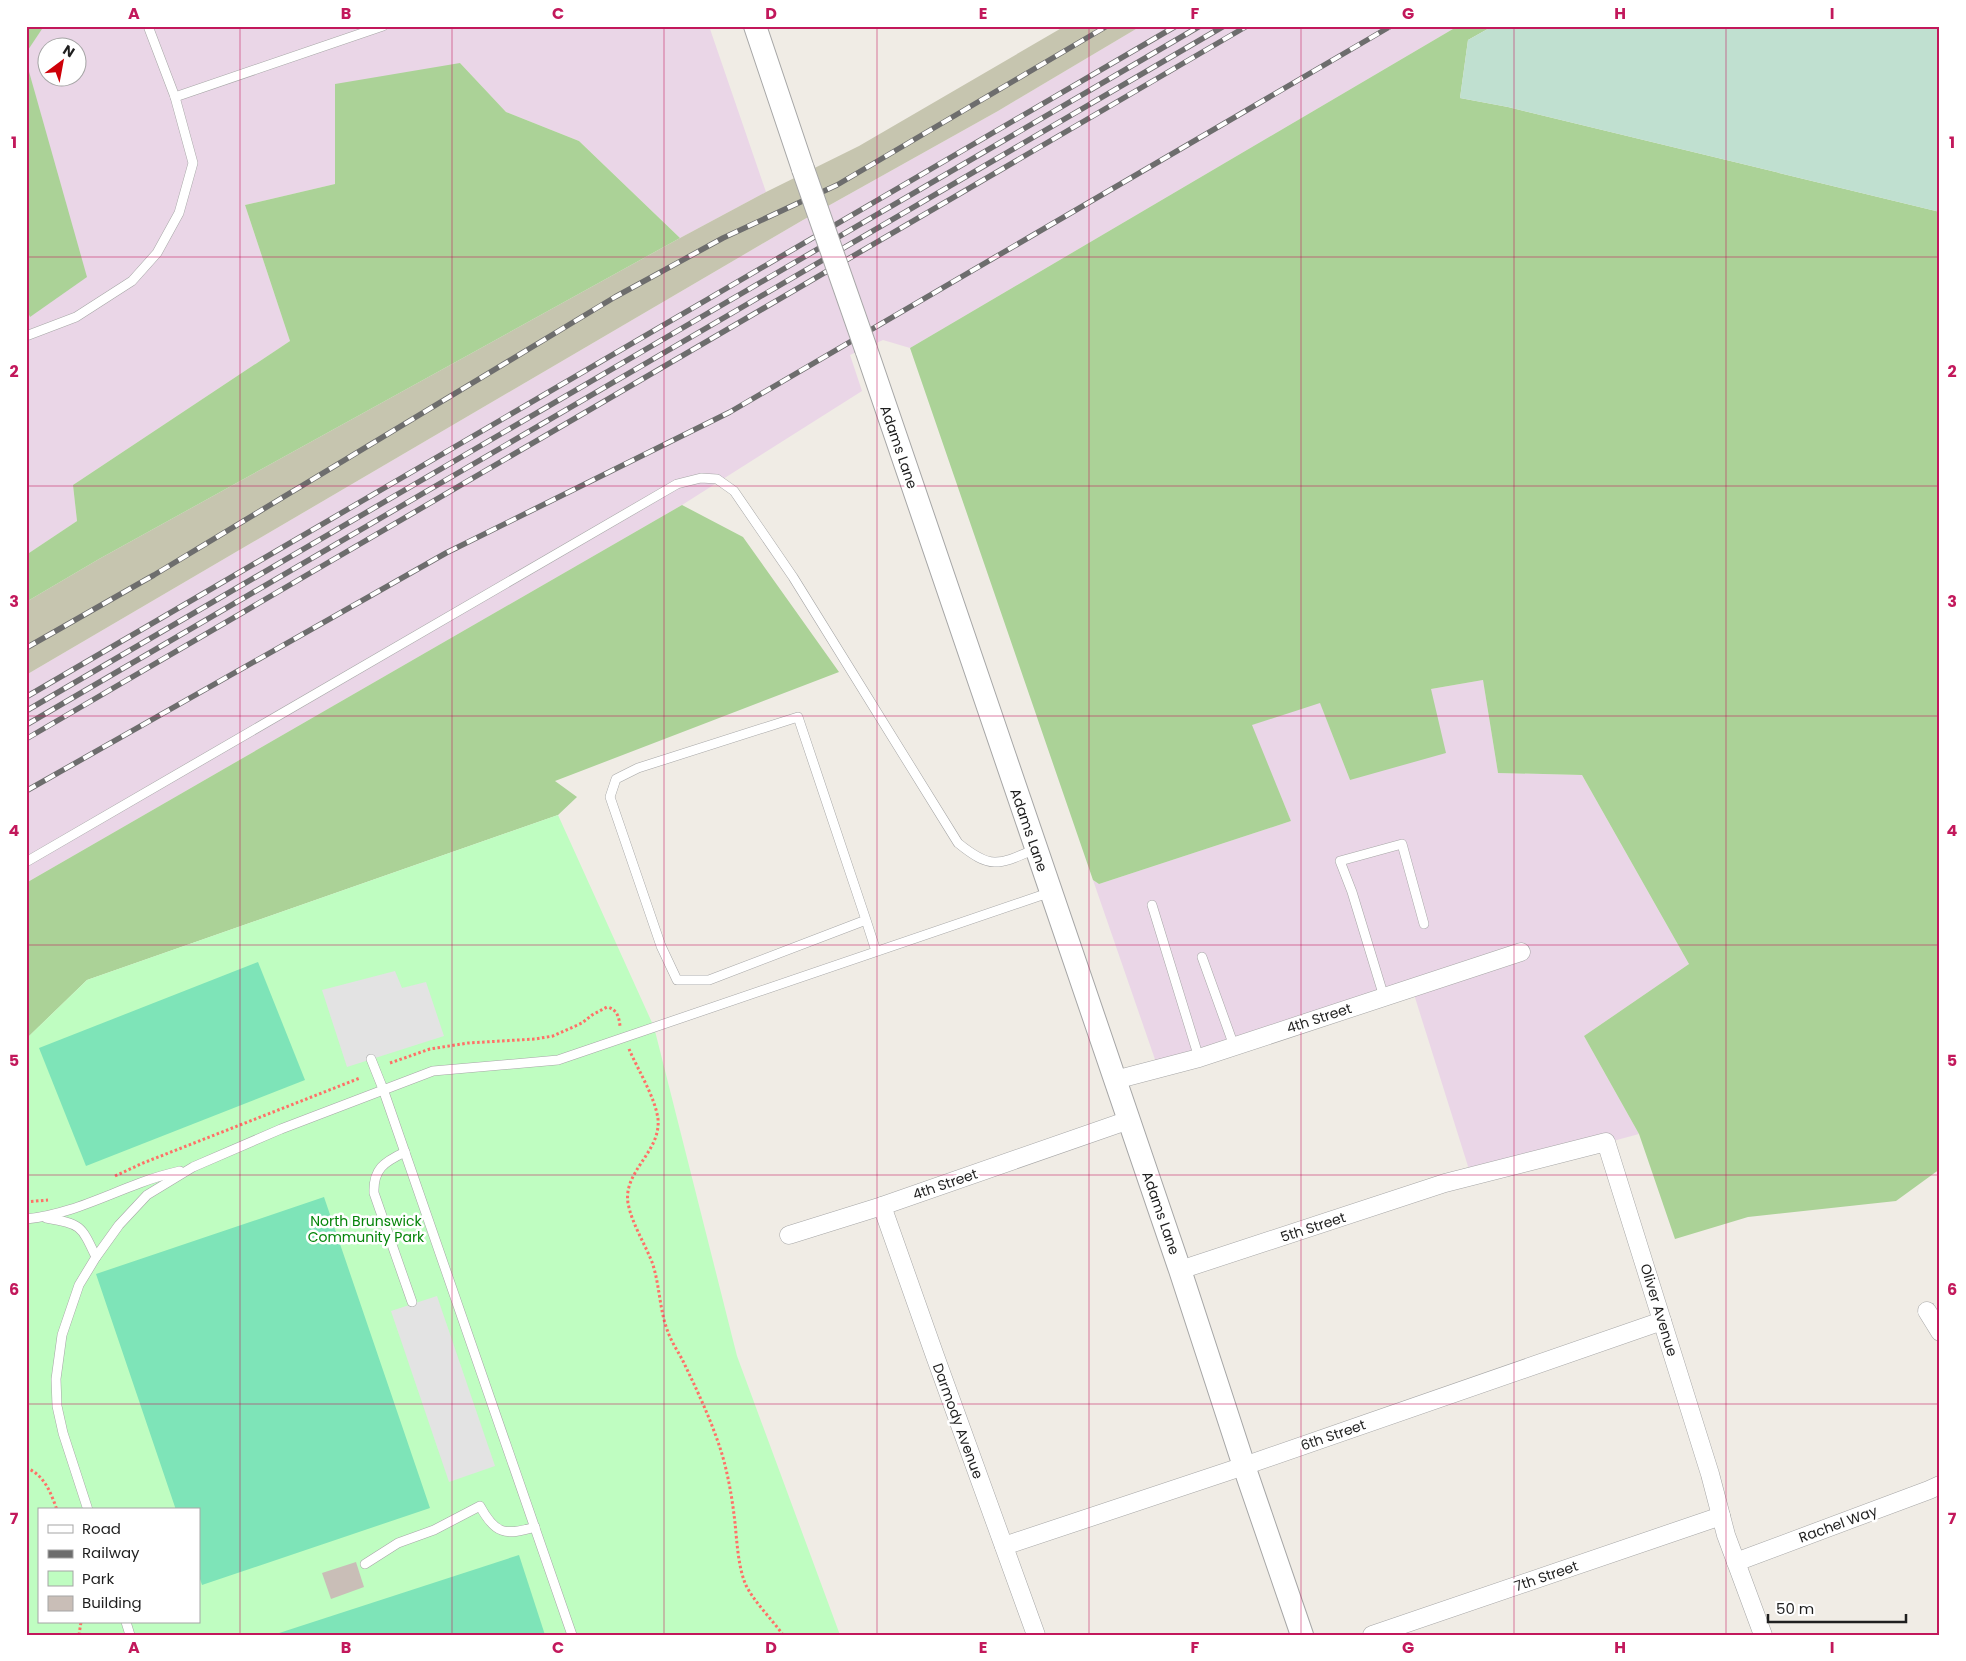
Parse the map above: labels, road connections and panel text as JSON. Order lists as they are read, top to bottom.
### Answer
{
  "streets": {
    "street": [
      "Adams Lane",
      "4th Street",
      "5th Street",
      "Oliver Avenue",
      "Darmody Avenue",
      "6th Street",
      "Rachel Way",
      "7th Street"
    ]
  },
  "crossings": [
    ["Adams Lane", "4th Street"],
    ["Adams Lane", "5th Street"],
    ["Adams Lane", "6th Street"],
    ["4th Street", "Darmody Avenue"],
    ["5th Street", "Oliver Avenue"],
    ["Oliver Avenue", "6th Street"],
    ["Oliver Avenue", "Rachel Way"],
    ["Oliver Avenue", "7th Street"],
    ["Darmody Avenue", "6th Street"]
  ],
  "parks": ["North Brunswick Community Park"],
  "legend": [
    "Road",
    "Railway",
    "Park",
    "Building"
  ],
  "scale_bar": "50 m",
  "north": "top right",
  "grid": {
    "columns": [
      "A",
      "B",
      "C",
      "D",
      "E",
      "F",
      "G",
      "H",
      "I"
    ],
    "rows": [
      "1",
      "2",
      "3",
      "4",
      "5",
      "6",
      "7"
    ]
  }
}
